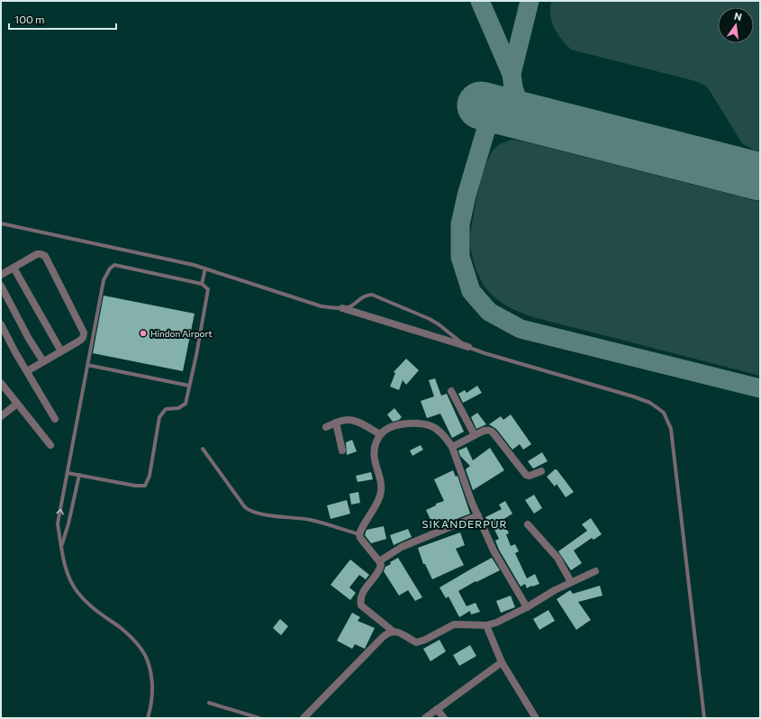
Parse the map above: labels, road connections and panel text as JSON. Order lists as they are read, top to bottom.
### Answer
{
  "districts": ["SIKANDERPUR"],
  "places": ["Hindon Airport"],
  "scale_bar": "100 m",
  "north": "top"
}
